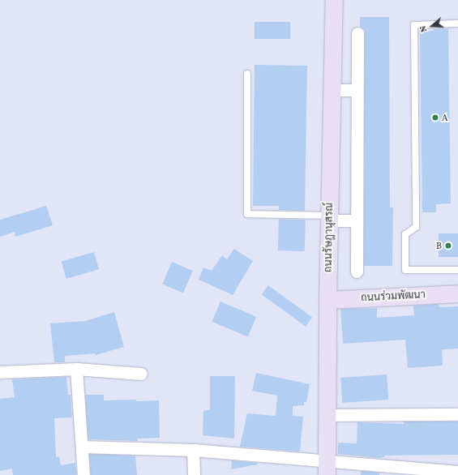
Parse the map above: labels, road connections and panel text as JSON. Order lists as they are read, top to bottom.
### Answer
{
  "streets": {
    "street": ["ถนนรัษฎานุสรณ์", "ถนนร่วมพัฒนา"]
  },
  "crossings": [
    ["ถนนรัษฎานุสรณ์", "ถนนร่วมพัฒนา"]
  ],
  "places": ["A", "B"],
  "north": "left"
}
